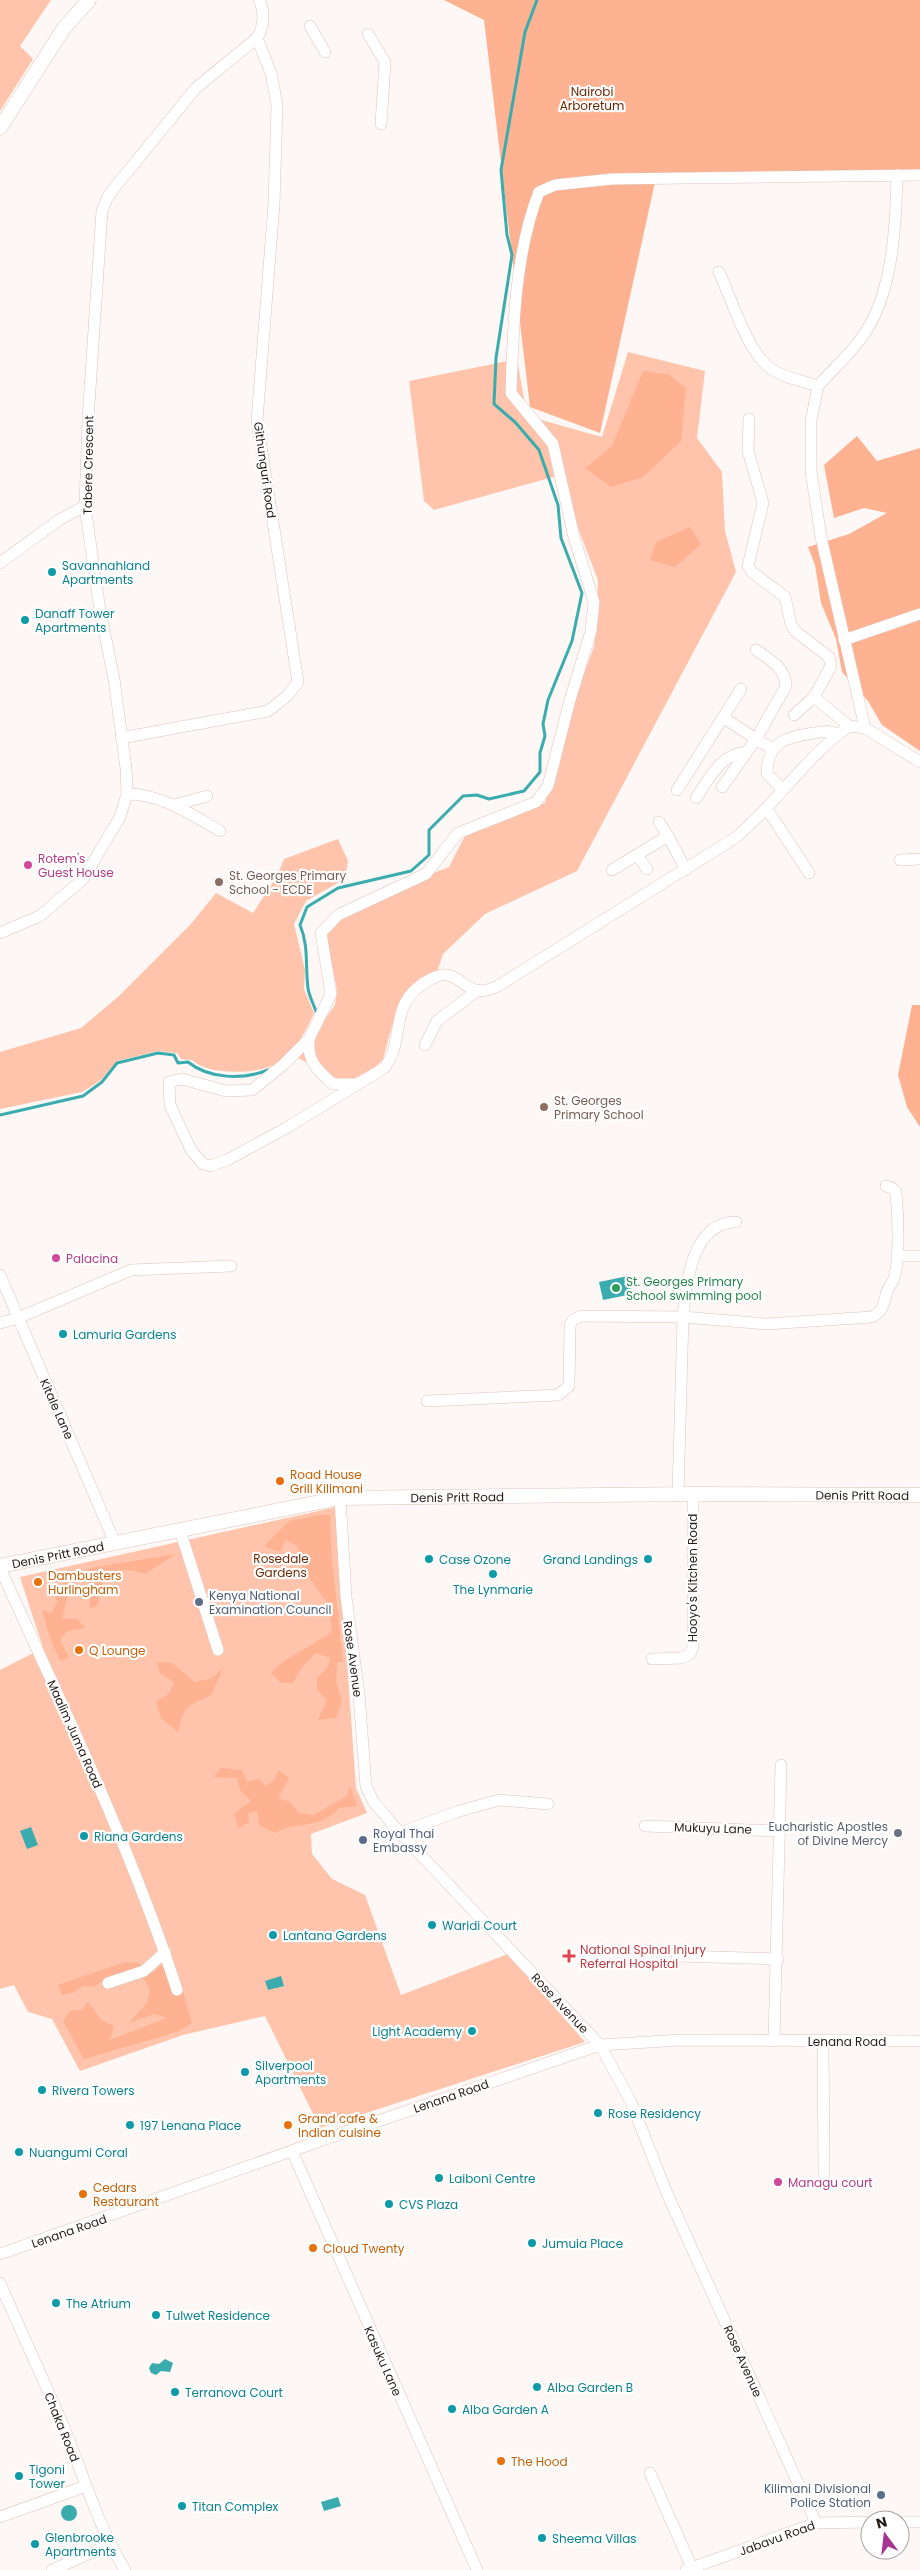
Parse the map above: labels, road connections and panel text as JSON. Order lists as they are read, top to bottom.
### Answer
{
  "streets": {
    "main road": ["Denis Pritt Road"],
    "street": [
      "Tabere Crescent",
      "Githunguri Road",
      "Kitale Lane",
      "Hooyo's Kitchen Road",
      "Rose Avenue",
      "Maalim Juma Road",
      "Mukuyu Lane",
      "Lenana Road",
      "Kasuku Lane",
      "Chaka Road",
      "Jabavu Road"
    ]
  },
  "crossings": [
    ["Tabere Crescent", "Githunguri Road"],
    ["Kitale Lane", "Denis Pritt Road"],
    ["Denis Pritt Road", "Hooyo's Kitchen Road"],
    ["Denis Pritt Road", "Rose Avenue"],
    ["Denis Pritt Road", "Maalim Juma Road"],
    ["Rose Avenue", "Lenana Road"],
    ["Rose Avenue", "Jabavu Road"],
    ["Lenana Road", "Kasuku Lane"]
  ],
  "parks": ["Nairobi Arboretum", "Rosedale Gardens"],
  "places": {
    "other": [
      "Savannahland Apartments",
      "Danaff Tower Apartments",
      "Rotem's Guest House",
      "St. Georges Primary School - ECDE",
      "St. Georges Primary School",
      "Palacina",
      "St. Georges Primary School swimming pool",
      "Lamuria Gardens",
      "Road House Grill Kilimani",
      "Case Ozone",
      "Grand Landings",
      "The Lynmarie",
      "Dambusters Hurlingham",
      "Kenya National Examination Council",
      "Q Lounge",
      "Eucharistic Apostles of Divine Mercy",
      "Riana Gardens",
      "Royal Thai Embassy",
      "Waridi Court",
      "Lantana Gardens",
      "Light Academy",
      "Silverpool Apartments",
      "Rivera Towers",
      "Rose Residency",
      "197 Lenana Place",
      "Grand cafe & Indian cuisine",
      "Nuangumi Coral",
      "Laiboni Centre",
      "Managu court",
      "Cedars Restaurant",
      "CVS Plaza",
      "Jumuia Place",
      "Cloud Twenty",
      "The Atrium",
      "Tulwet Residence",
      "Alba Garden B",
      "Terranova Court",
      "Alba Garden A",
      "The Hood",
      "Tigoni Tower",
      "Kilimani Divisional Police Station",
      "Titan Complex",
      "Sheema Villas",
      "Glenbrooke Apartments"
    ],
    "health": ["National Spinal Injury Referral Hospital"]
  },
  "north": "top"
}
